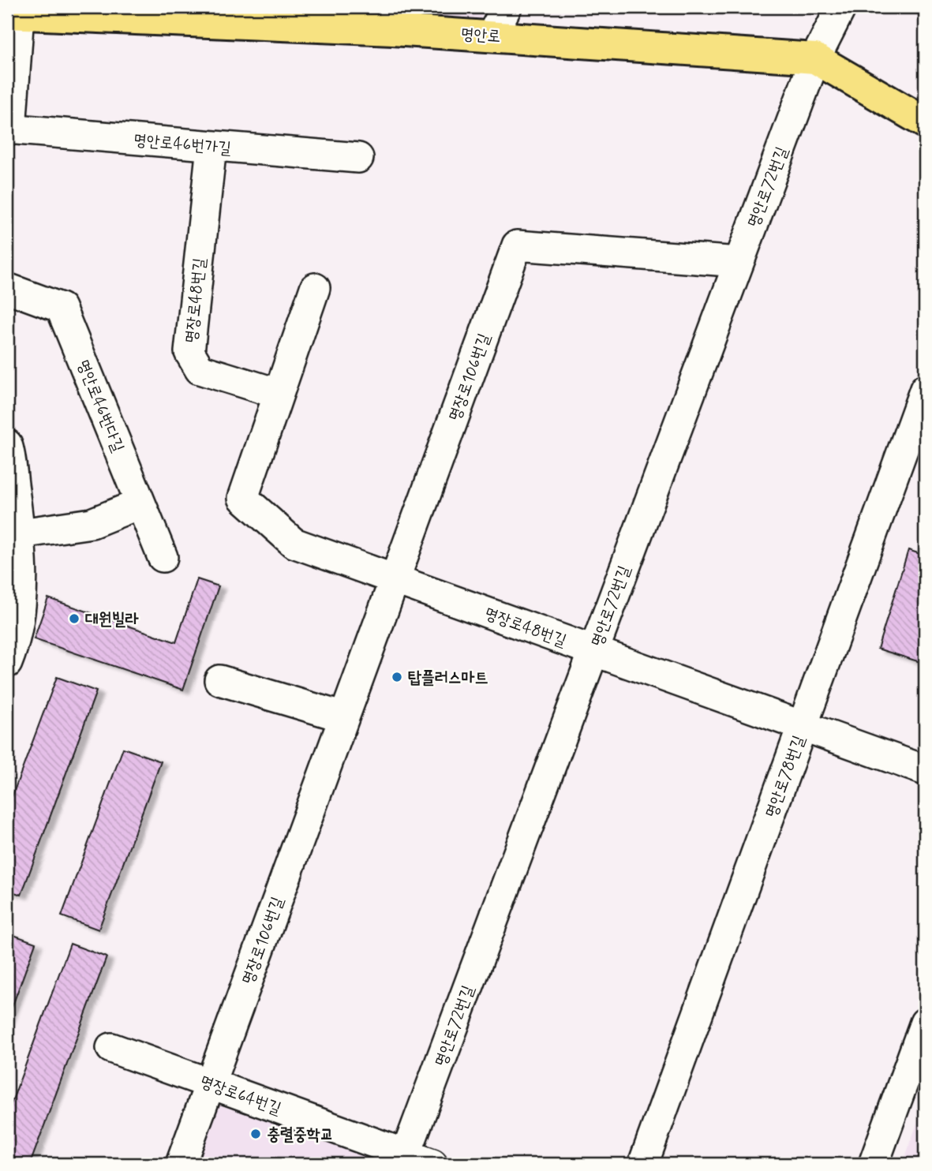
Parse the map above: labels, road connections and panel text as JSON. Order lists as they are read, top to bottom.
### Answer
{
  "streets": {
    "main road": ["명안로"],
    "street": [
      "명안로46번가길",
      "명안로72번길",
      "명장로48번길",
      "명장로106번길",
      "명안로46번다길",
      "명안로78번길",
      "명장로64번길"
    ]
  },
  "crossings": [
    ["명안로", "명안로46번가길"],
    ["명안로", "명안로72번길"],
    ["명안로46번가길", "명장로48번길"],
    ["명안로72번길", "명장로48번길"],
    ["명안로72번길", "명장로106번길"],
    ["명안로72번길", "명장로64번길"],
    ["명장로48번길", "명장로106번길"],
    ["명장로48번길", "명안로78번길"],
    ["명장로106번길", "명장로64번길"]
  ],
  "places": ["대원빌라", "탑플러스마트", "충렬중학교"]
}
